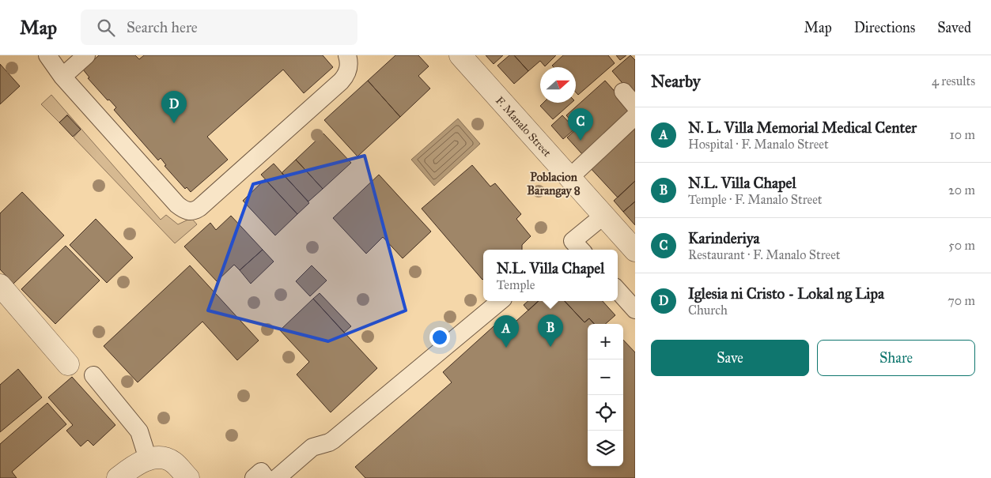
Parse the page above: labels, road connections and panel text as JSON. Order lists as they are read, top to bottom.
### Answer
{
  "streets": {
    "street": ["F. Manalo Street"]
  },
  "districts": ["Poblacion Barangay 8"],
  "north": "right",
  "page": {
    "header": "Map",
    "search": "Search here",
    "nav": ["Map", "Directions", "Saved"],
    "heading": ["Nearby", "4 results"],
    "pins": [
      "D",
      "C",
      "B",
      "A"
    ],
    "list": [
      {
        "mark": "A",
        "name": "N. L. Villa Memorial Medical Center",
        "note": "Hospital · F. Manalo Street",
        "value": "10 m"
      },
      {
        "mark": "B",
        "name": "N.L. Villa Chapel",
        "note": "Temple · F. Manalo Street",
        "value": "20 m"
      },
      {
        "mark": "C",
        "name": "Karinderiya",
        "note": "Restaurant · F. Manalo Street",
        "value": "50 m"
      },
      {
        "mark": "D",
        "name": "Iglesia ni Cristo - Lokal ng Lipa",
        "note": "Church",
        "value": "70 m"
      }
    ],
    "popup": ["N.L. Villa Chapel", "Temple"],
    "map_buttons": ["+", "−"],
    "buttons": ["Save", "Share"]
  }
}
